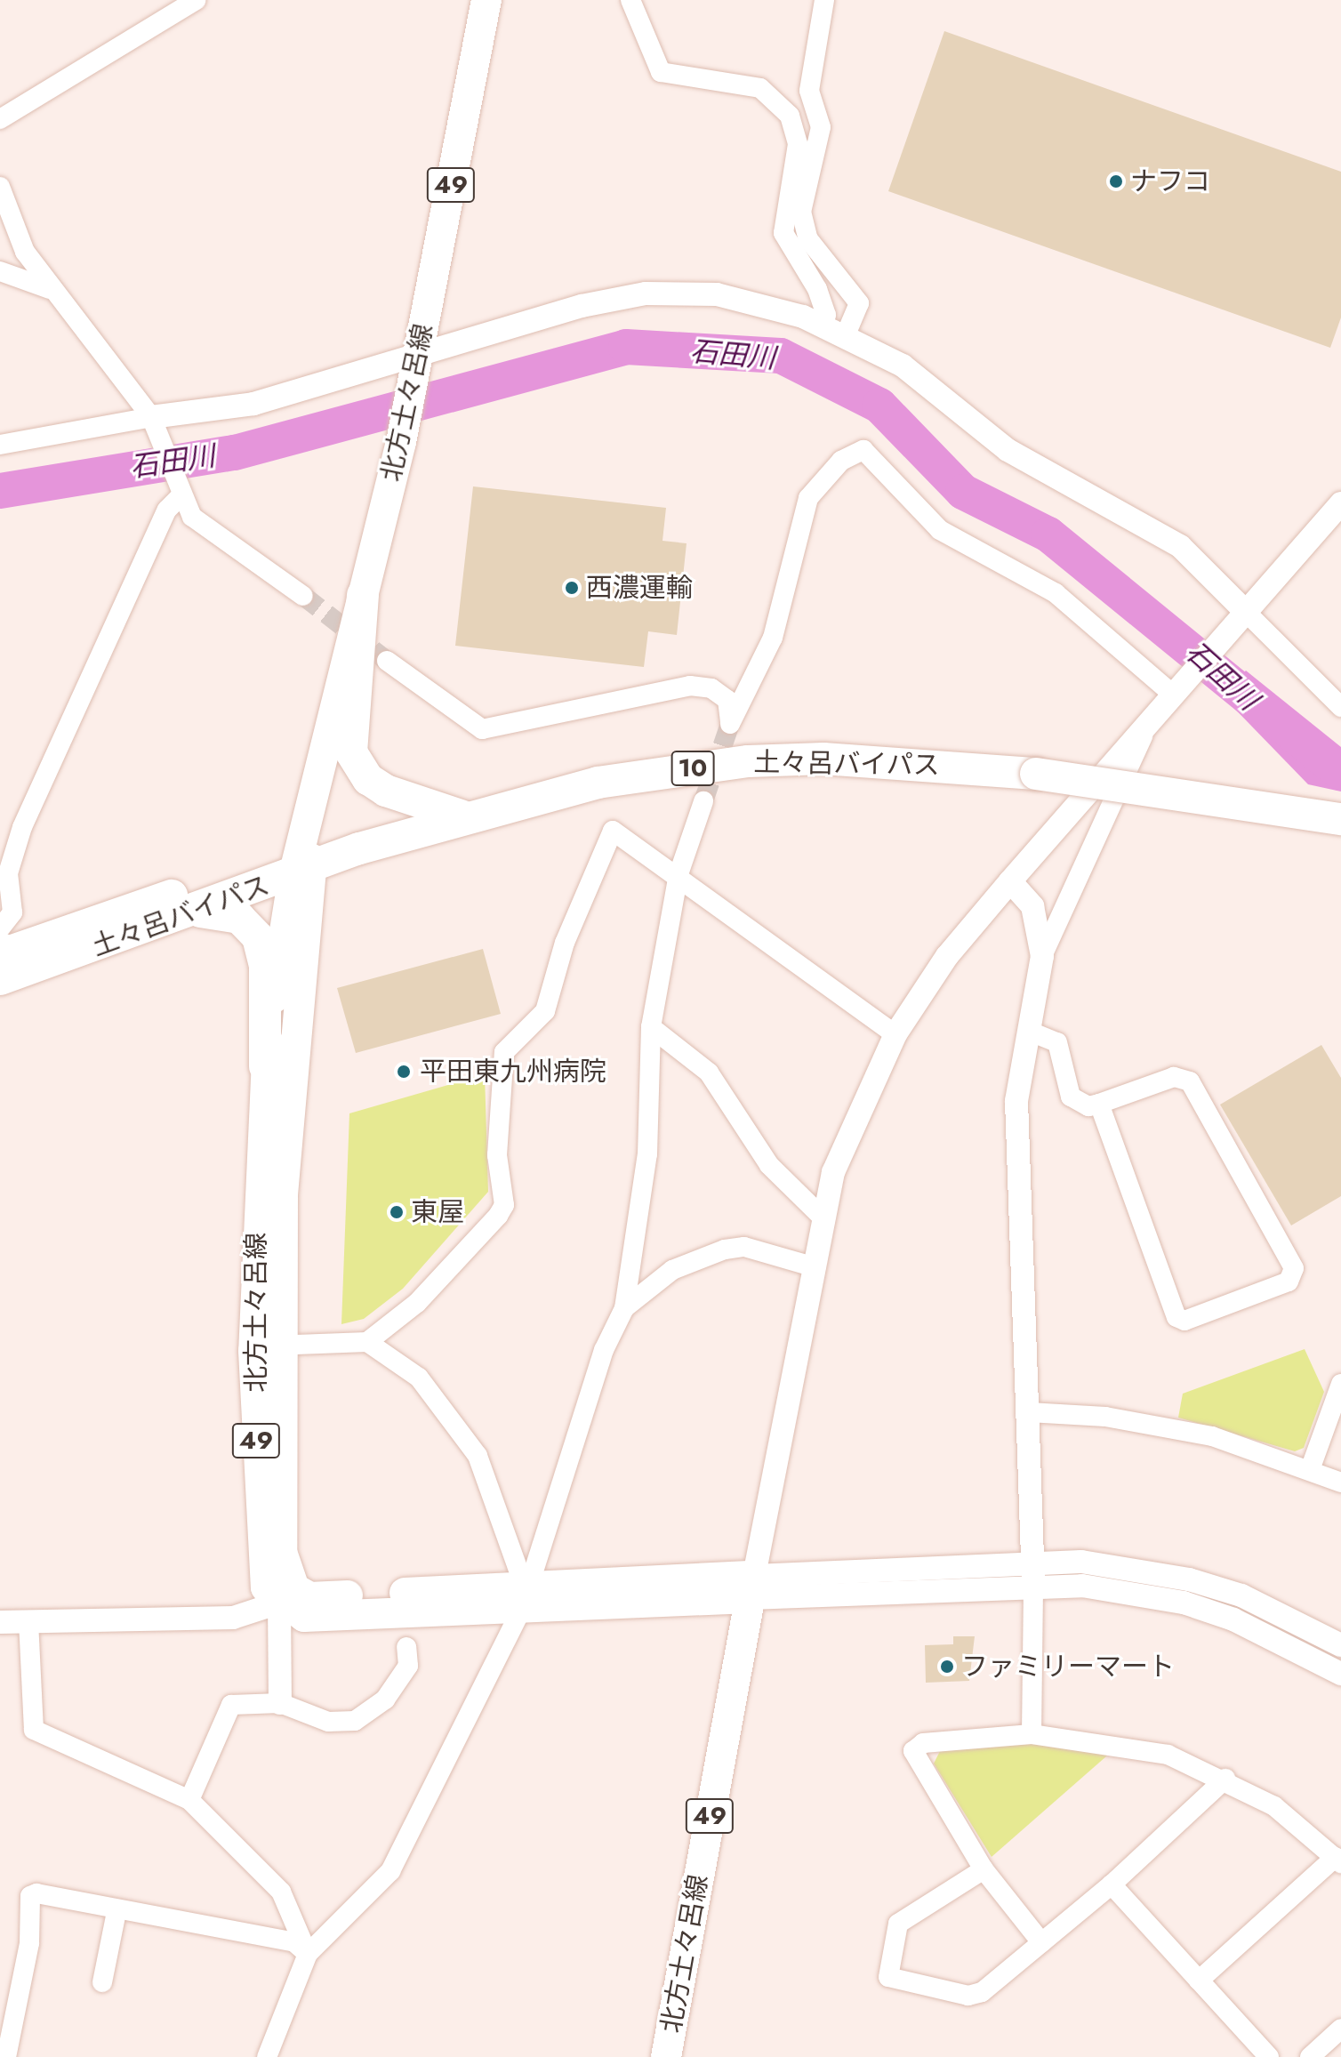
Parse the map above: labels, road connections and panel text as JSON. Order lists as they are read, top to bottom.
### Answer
{
  "streets": {
    "highway": ["土々呂バイパス", "10"],
    "main road": ["49", "北方土々呂線"]
  },
  "crossings": [
    ["北方土々呂線", "土々呂バイパス"]
  ],
  "water": ["石田川"],
  "places": [
    "ナフコ",
    "西濃運輸",
    "平田東九州病院",
    "東屋",
    "ファミリーマート"
  ]
}
